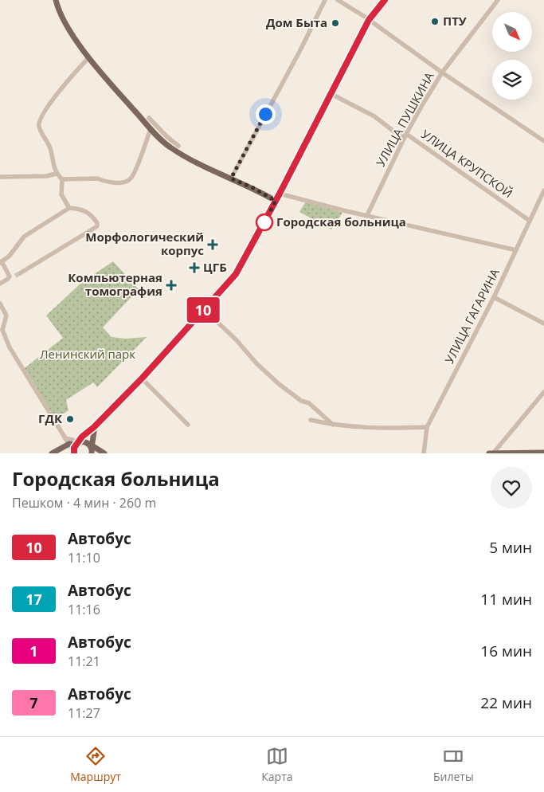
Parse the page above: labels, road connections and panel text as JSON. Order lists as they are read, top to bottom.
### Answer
{
  "streets": {
    "street": ["УЛИЦА ПУШКИНА", "УЛИЦА КРУПСКОЙ", "УЛИЦА ГАГАРИНА"]
  },
  "crossings": [
    ["УЛИЦА ПУШКИНА", "УЛИЦА КРУПСКОЙ"],
    ["УЛИЦА КРУПСКОЙ", "УЛИЦА ГАГАРИНА"]
  ],
  "parks": ["Ленинский парк"],
  "places": {
    "other": [
      "ПТУ",
      "Дом Быта",
      "Городская больница",
      "ГДК"
    ],
    "health": ["Морфологический корпус", "ЦГБ", "Компьютерная томография"]
  },
  "lines": ["bus line 10"],
  "north": "bottom right",
  "page": {
    "on_map": "10",
    "heading": ["Городская больница", "Пешком · 4 мин · 260 m"],
    "list": [
      {
        "mark": "10",
        "name": "Автобус",
        "note": "11:10",
        "value": "5 мин"
      },
      {
        "mark": "17",
        "name": "Автобус",
        "note": "11:16",
        "value": "11 мин"
      },
      {
        "mark": "1",
        "name": "Автобус",
        "note": "11:21",
        "value": "16 мин"
      },
      {
        "mark": "7",
        "name": "Автобус",
        "note": "11:27",
        "value": "22 мин"
      }
    ],
    "tabs": ["Маршрут", "Карта", "Билеты"]
  }
}
